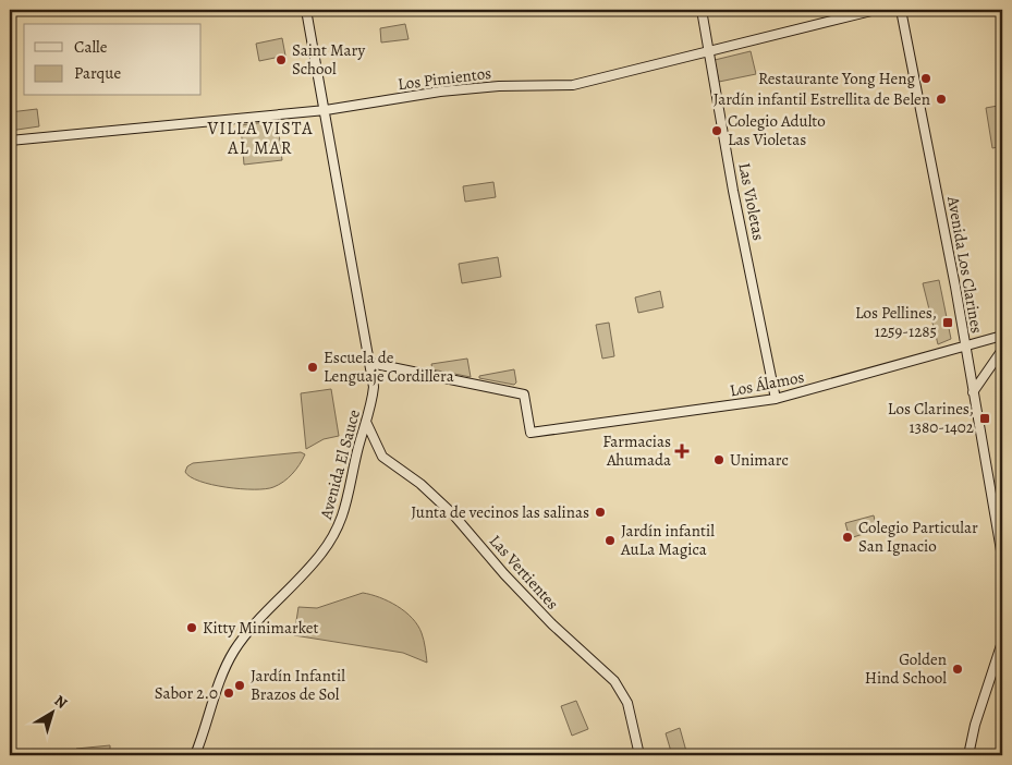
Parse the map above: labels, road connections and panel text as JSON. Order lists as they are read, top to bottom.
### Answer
{
  "streets": {
    "street": [
      "Los Pimientos",
      "Las Violetas",
      "Avenida Los Clarines",
      "Los Álamos",
      "Avenida El Sauce",
      "Las Vertientes"
    ]
  },
  "crossings": [
    ["Los Pimientos", "Las Violetas"],
    ["Los Pimientos", "Avenida El Sauce"],
    ["Las Violetas", "Los Álamos"],
    ["Avenida Los Clarines", "Los Álamos"],
    ["Los Álamos", "Avenida El Sauce"],
    ["Avenida El Sauce", "Las Vertientes"]
  ],
  "districts": ["VILLA VISTA AL MAR"],
  "places": {
    "other": [
      "Saint Mary School",
      "Restaurante Yong Heng",
      "Jardín infantil Estrellita de Belen",
      "Colegio Adulto Las Violetas",
      "Escuela de Lenguaje Cordillera",
      "Unimarc",
      "Junta de vecinos las salinas",
      "Colegio Particular San Ignacio",
      "Jardín infantil AuLa Magica",
      "Kitty Minimarket",
      "Golden Hind School",
      "Jardín Infantil Brazos de Sol",
      "Sabor 2.0"
    ],
    "transit": ["Los Pellines, 1259-1285", "Los Clarines, 1380-1402"],
    "health": ["Farmacias Ahumada"]
  },
  "legend": ["Calle", "Parque"],
  "north": "top right"
}
